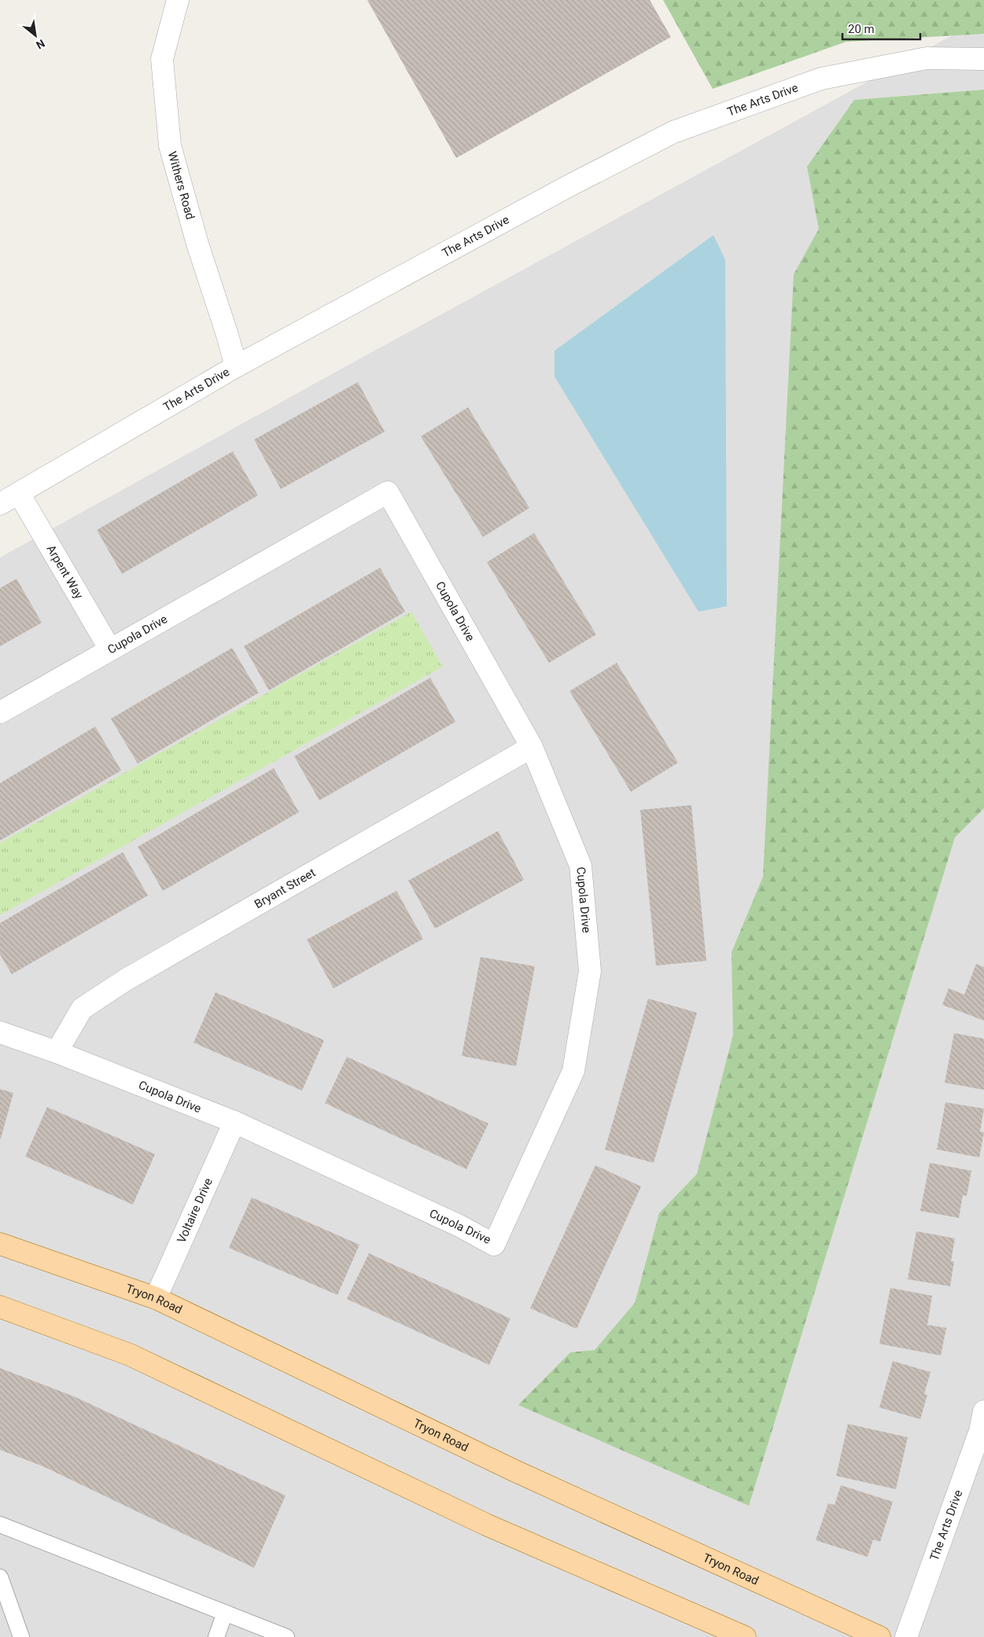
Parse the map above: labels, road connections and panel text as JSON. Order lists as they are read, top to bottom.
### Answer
{
  "streets": {
    "main road": ["Tryon Road"],
    "street": [
      "The Arts Drive",
      "Withers Road",
      "Arpent Way",
      "Cupola Drive",
      "Bryant Street",
      "Voltaire Drive"
    ]
  },
  "crossings": [
    ["The Arts Drive", "Withers Road"],
    ["The Arts Drive", "Arpent Way"],
    ["Arpent Way", "Cupola Drive"],
    ["Cupola Drive", "Bryant Street"],
    ["Cupola Drive", "Voltaire Drive"],
    ["Voltaire Drive", "Tryon Road"]
  ],
  "scale_bar": "20 m",
  "north": "bottom right"
}
